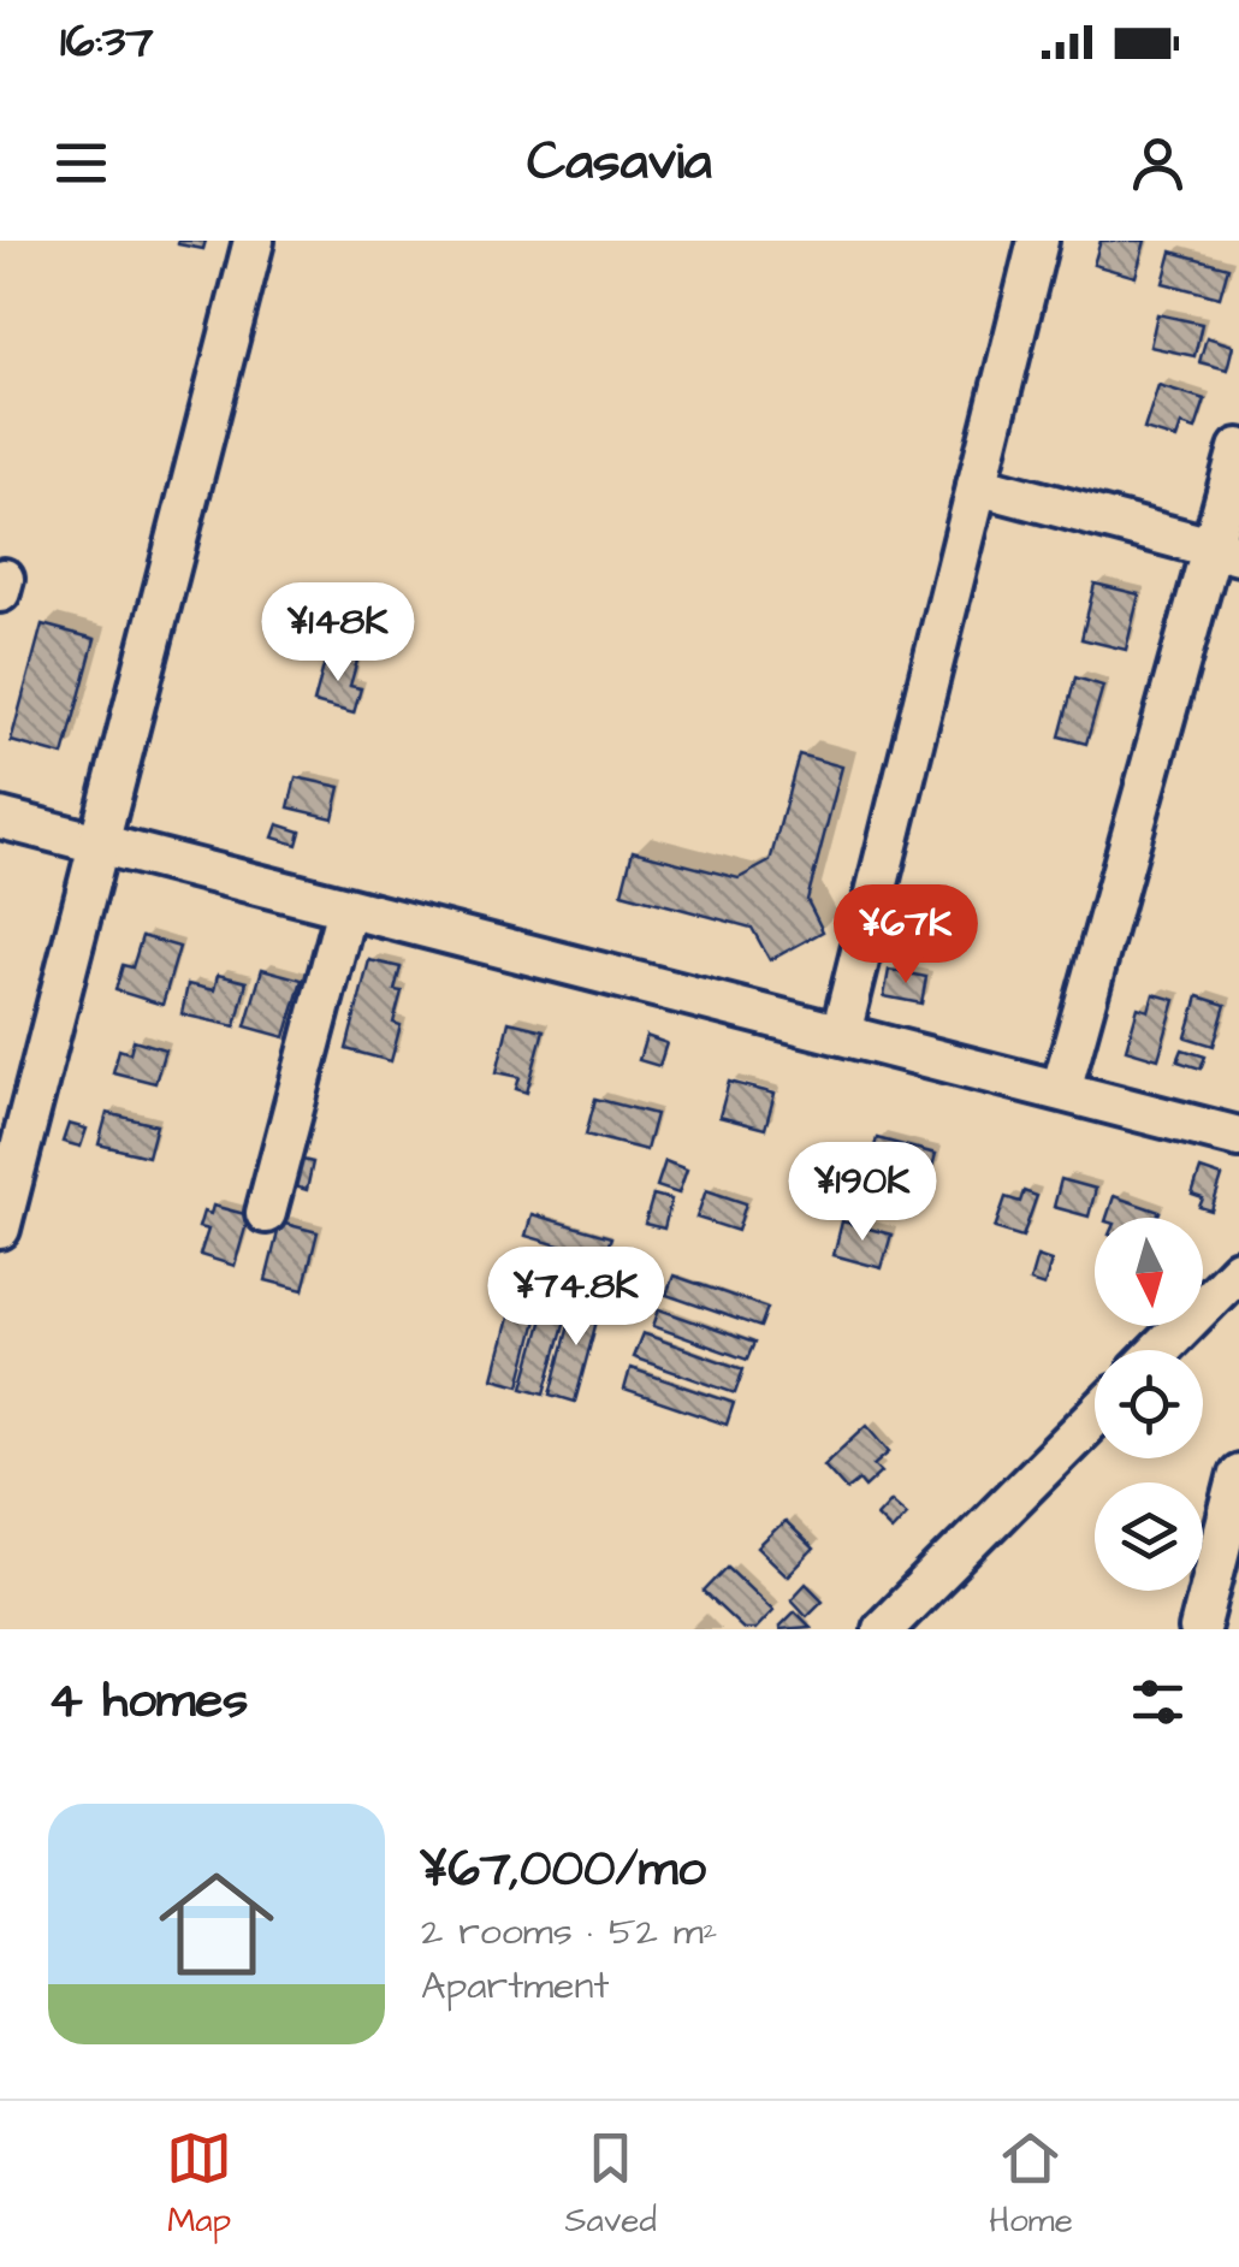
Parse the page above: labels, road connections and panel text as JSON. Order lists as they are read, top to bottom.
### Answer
{
  "north": "bottom",
  "page": {
    "status": "16:37",
    "header": "Casavia",
    "price": [
      "¥148K",
      "¥67K",
      "¥190K",
      "¥74.8K"
    ],
    "heading": "4 homes",
    "list": [
      {
        "name": "¥67,000/mo",
        "note": "2 rooms · 52 m² · Apartment"
      }
    ],
    "tabs": ["Map", "Saved", "Home"]
  }
}
